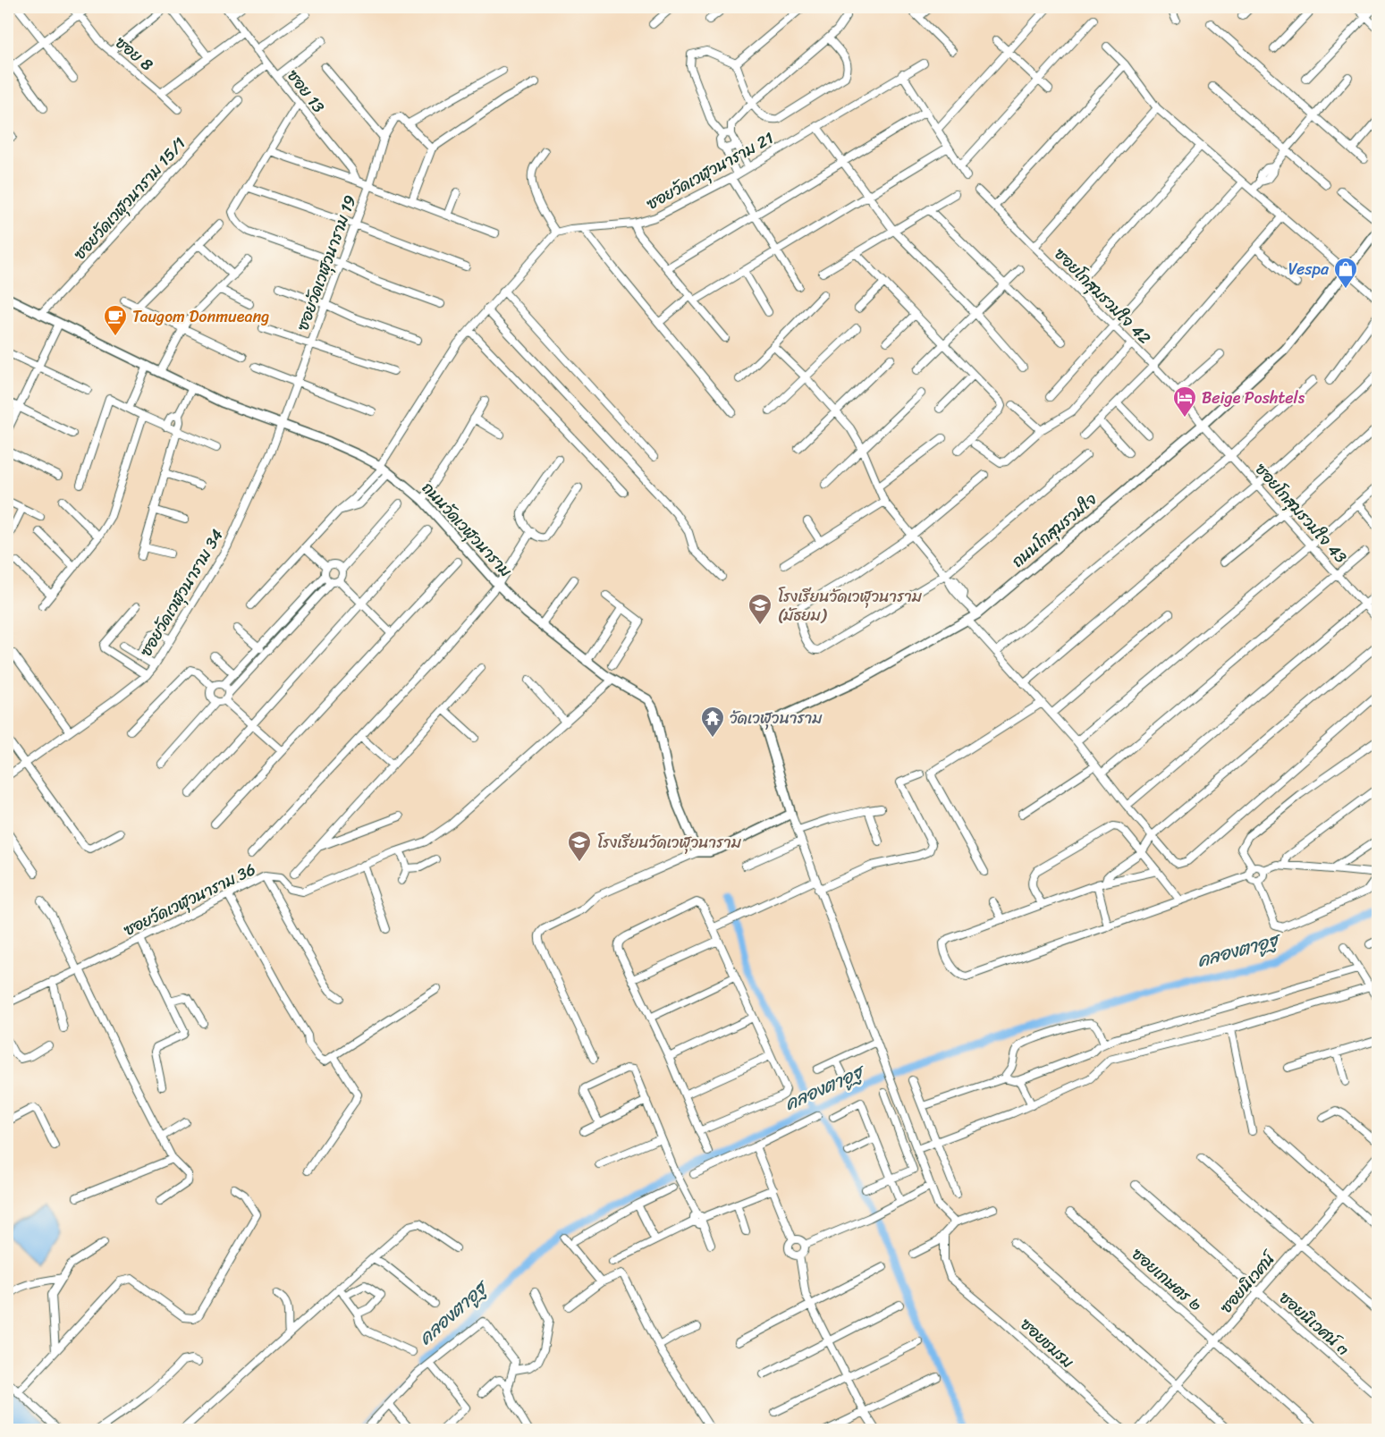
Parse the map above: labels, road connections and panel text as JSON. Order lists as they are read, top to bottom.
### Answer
{
  "streets": {
    "street": [
      "ซอย 8",
      "ซอย 13",
      "ซอยวัดเวฬุวนาราม 21",
      "ซอยวัดเวฬุวนาราม 15/1",
      "ซอยวัดเวฬุวนาราม 19",
      "ซอยโกสุมรวมใจ 42",
      "ซอยโกสุมรวมใจ 43",
      "ถนนวัดเวฬุวนาราม",
      "ถนนโกสุมรวมใจ",
      "ซอยวัดเวฬุวนาราม 34",
      "ซอยวัดเวฬุวนาราม 36",
      "ซอยเกษตร ๒",
      "ซอยนิเวศน์",
      "ซอยนิเวศน์ ๓",
      "ซอยชมรม"
    ]
  },
  "crossings": [
    ["ซอยวัดเวฬุวนาราม 15/1", "ถนนวัดเวฬุวนาราม"],
    ["ซอยวัดเวฬุวนาราม 19", "ถนนวัดเวฬุวนาราม"],
    ["ซอยวัดเวฬุวนาราม 19", "ซอยวัดเวฬุวนาราม 34"],
    ["ซอยโกสุมรวมใจ 42", "ซอยโกสุมรวมใจ 43"],
    ["ซอยโกสุมรวมใจ 42", "ถนนโกสุมรวมใจ"],
    ["ซอยโกสุมรวมใจ 43", "ถนนโกสุมรวมใจ"],
    ["ถนนวัดเวฬุวนาราม", "ซอยวัดเวฬุวนาราม 34"],
    ["ถนนวัดเวฬุวนาราม", "ซอยวัดเวฬุวนาราม 36"],
    ["ซอยเกษตร ๒", "ซอยนิเวศน์"],
    ["ซอยนิเวศน์", "ซอยนิเวศน์ ๓"]
  ],
  "water": ["คลองตาอูฐ"],
  "places": {
    "shop": ["Vespa"],
    "cafe": ["Taugom Donmueang"],
    "hotel": ["Beige Poshtels"],
    "school or university": ["โรงเรียนวัดเวฬุวนาราม (มัธยม)", "โรงเรียนวัดเวฬุวนาราม"],
    "temple": ["วัดเวฬุวนาราม"]
  }
}
